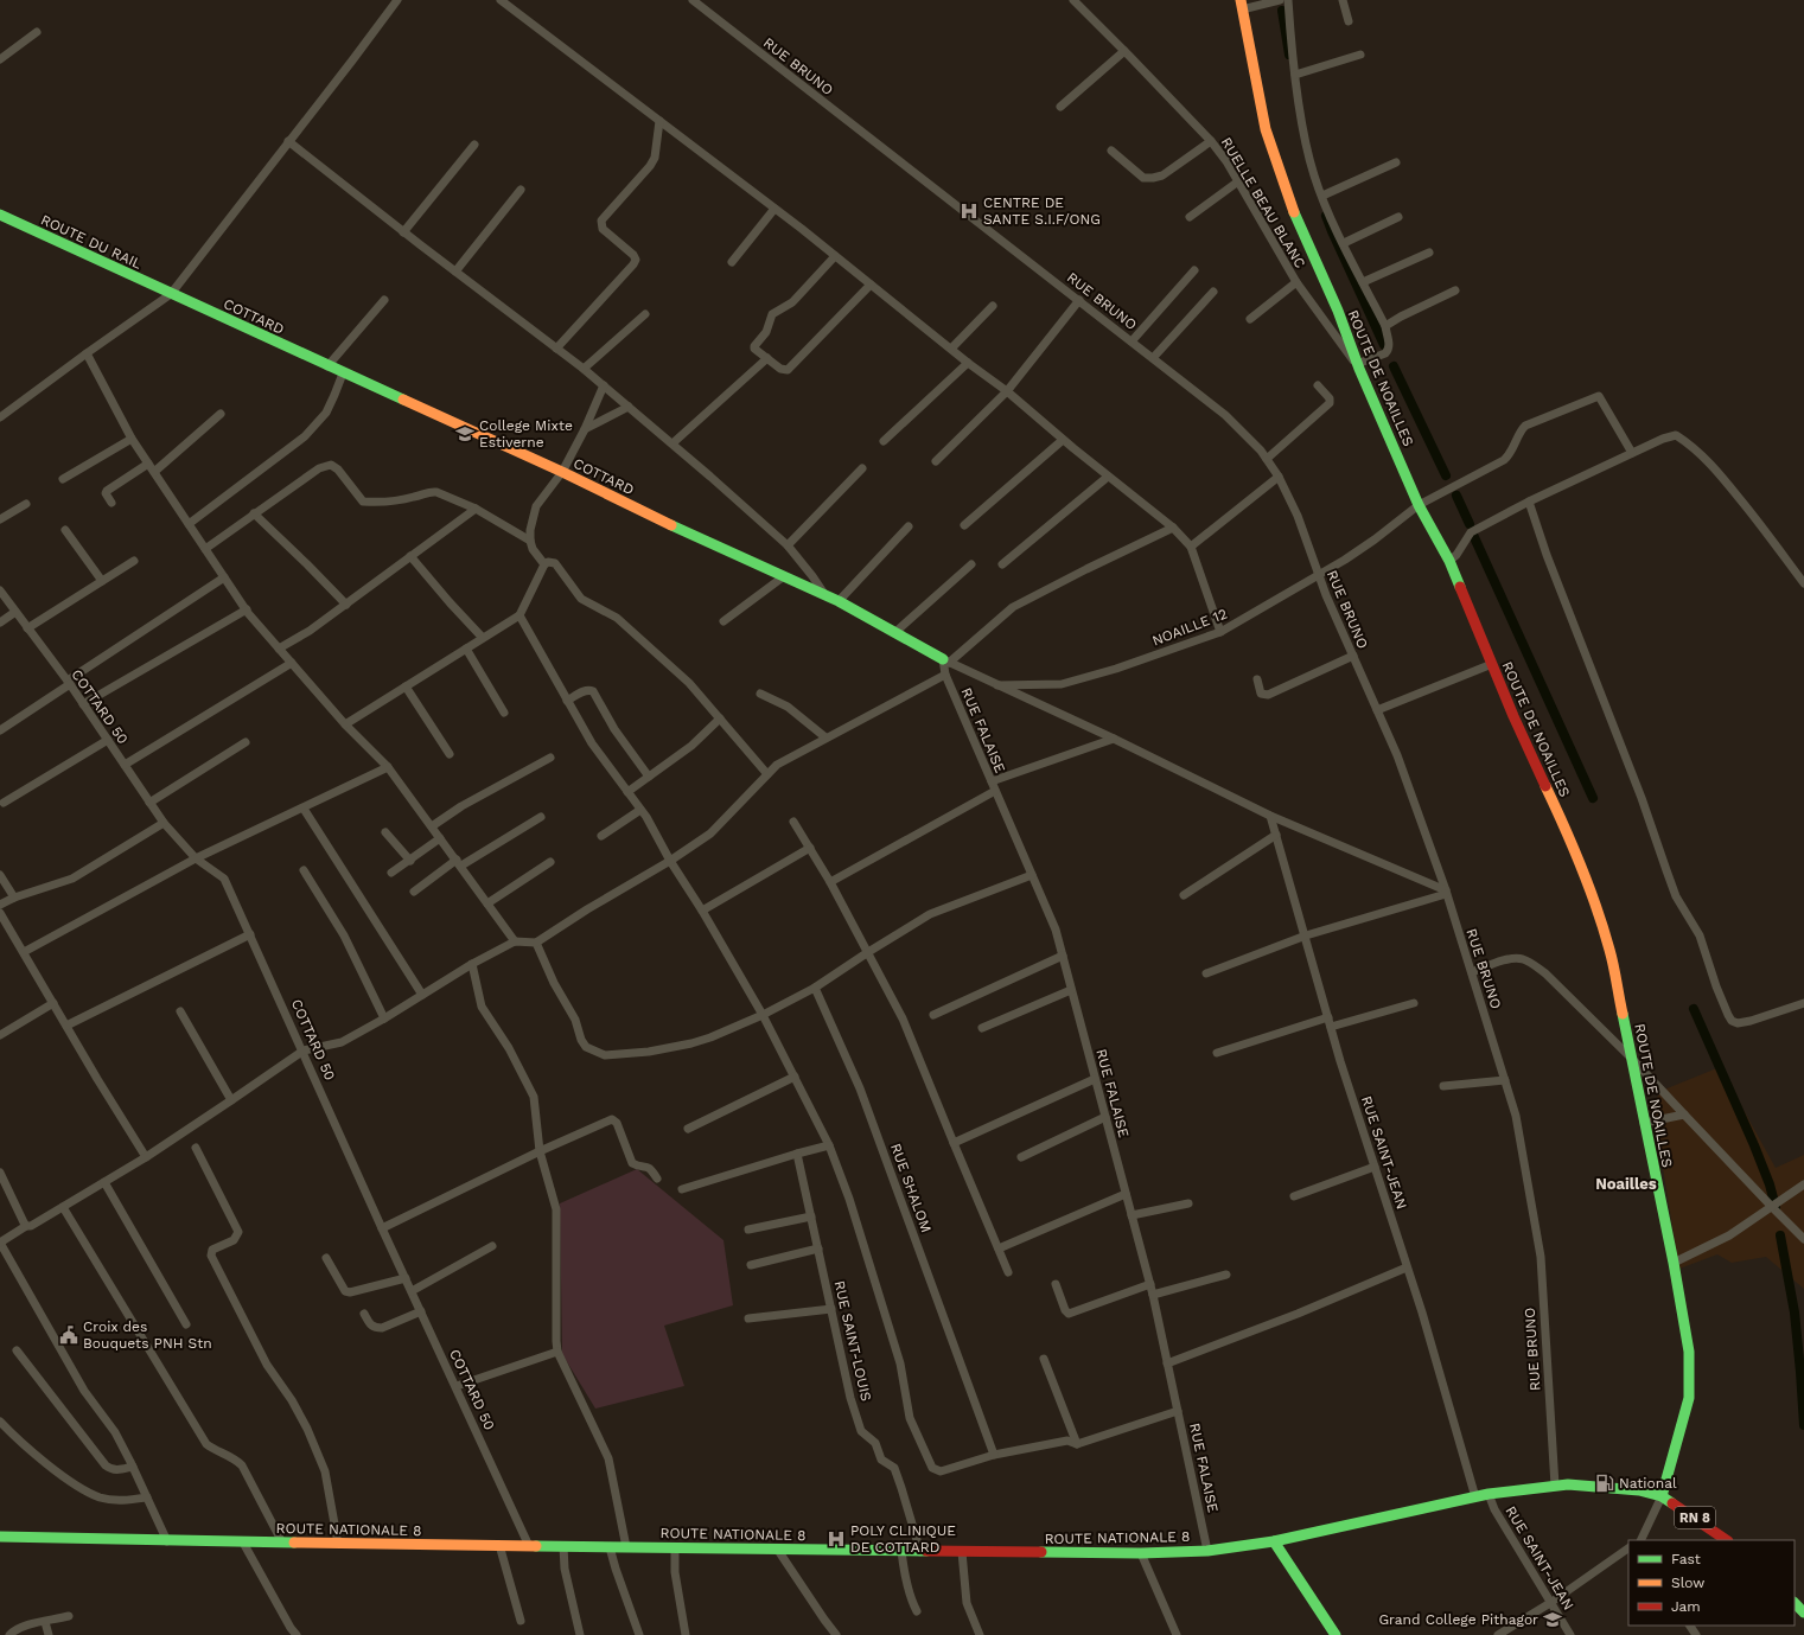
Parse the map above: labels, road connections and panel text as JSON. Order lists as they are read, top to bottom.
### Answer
{
  "streets": {
    "street": [
      "RUE BRUNO",
      "RUELLE BEAU BLANC",
      "ROUTE DU RAIL",
      "COTTARD",
      "ROUTE DE NOAILLES",
      "NOAILLE 12",
      "COTTARD 50",
      "RUE FALAISE",
      "RUE SAINT-JEAN",
      "RUE SHALOM",
      "RUE SAINT-LOUIS",
      "RN 8",
      "ROUTE NATIONALE 8"
    ]
  },
  "crossings": [
    ["RUE BRUNO", "NOAILLE 12"],
    ["RUE BRUNO", "ROUTE NATIONALE 8"],
    ["RUELLE BEAU BLANC", "ROUTE DE NOAILLES"],
    ["ROUTE DU RAIL", "COTTARD"],
    ["COTTARD", "RUE FALAISE"],
    ["ROUTE DE NOAILLES", "NOAILLE 12"],
    ["ROUTE DE NOAILLES", "ROUTE NATIONALE 8"],
    ["COTTARD 50", "ROUTE NATIONALE 8"],
    ["RUE FALAISE", "ROUTE NATIONALE 8"],
    ["RUE SAINT-JEAN", "ROUTE NATIONALE 8"],
    ["RUE SAINT-LOUIS", "ROUTE NATIONALE 8"]
  ],
  "districts": ["Noailles"],
  "places": {
    "hospital": ["CENTRE DE SANTE S.I.F/ONG", "POLY CLINIQUE DE COTTARD"],
    "school or university": ["College Mixte Estiverne", "Grand College Pithagor"],
    "public building": ["Croix des Bouquets PNH Stn"],
    "fuel station": ["National"]
  },
  "legend": ["Fast", "Slow", "Jam"]
}
